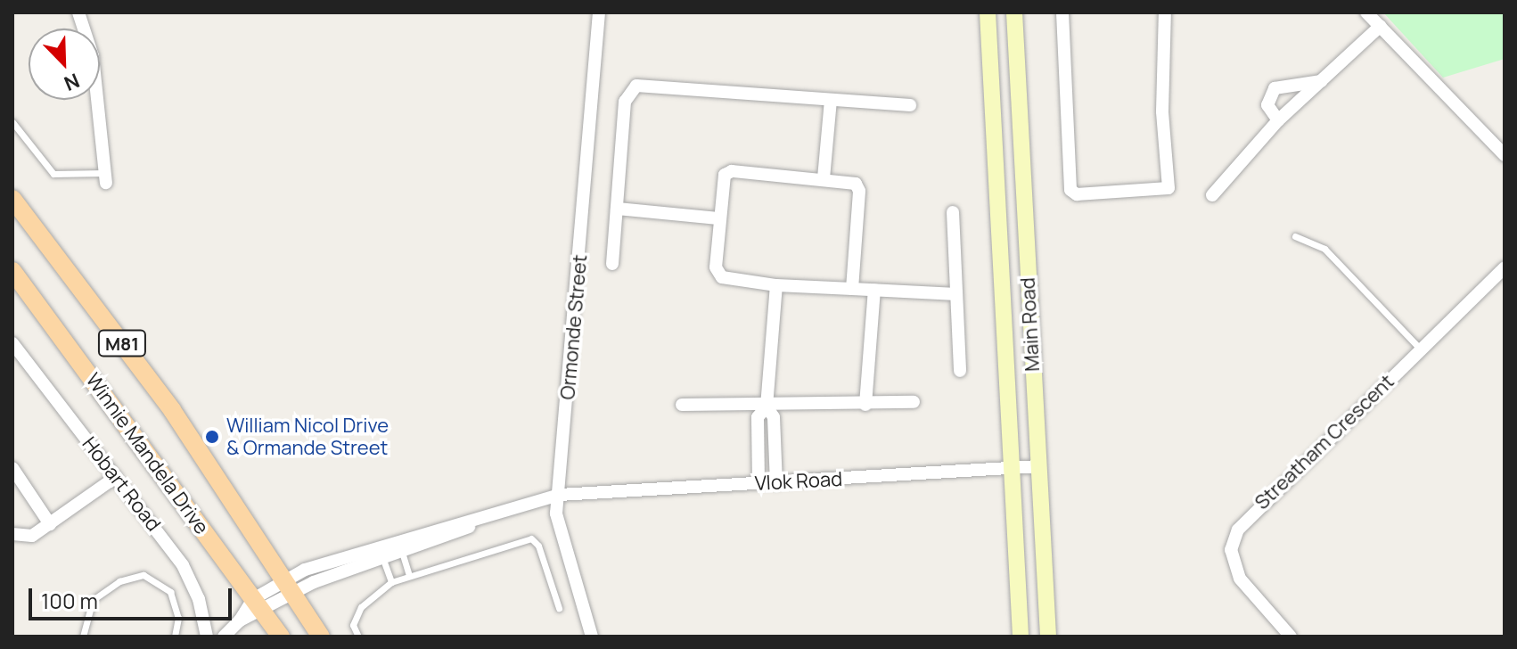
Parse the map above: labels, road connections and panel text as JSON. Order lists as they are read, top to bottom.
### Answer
{
  "streets": {
    "main road": ["Main Road", "M81", "Winnie Mandela Drive"],
    "street": [
      "Ormonde Street",
      "Streatham Crescent",
      "Vlok Road",
      "Hobart Road"
    ]
  },
  "crossings": [
    ["Main Road", "Vlok Road"],
    ["Ormonde Street", "Vlok Road"]
  ],
  "places": ["William Nicol Drive & Ormande Street"],
  "scale_bar": "100 m",
  "north": "bottom right"
}
